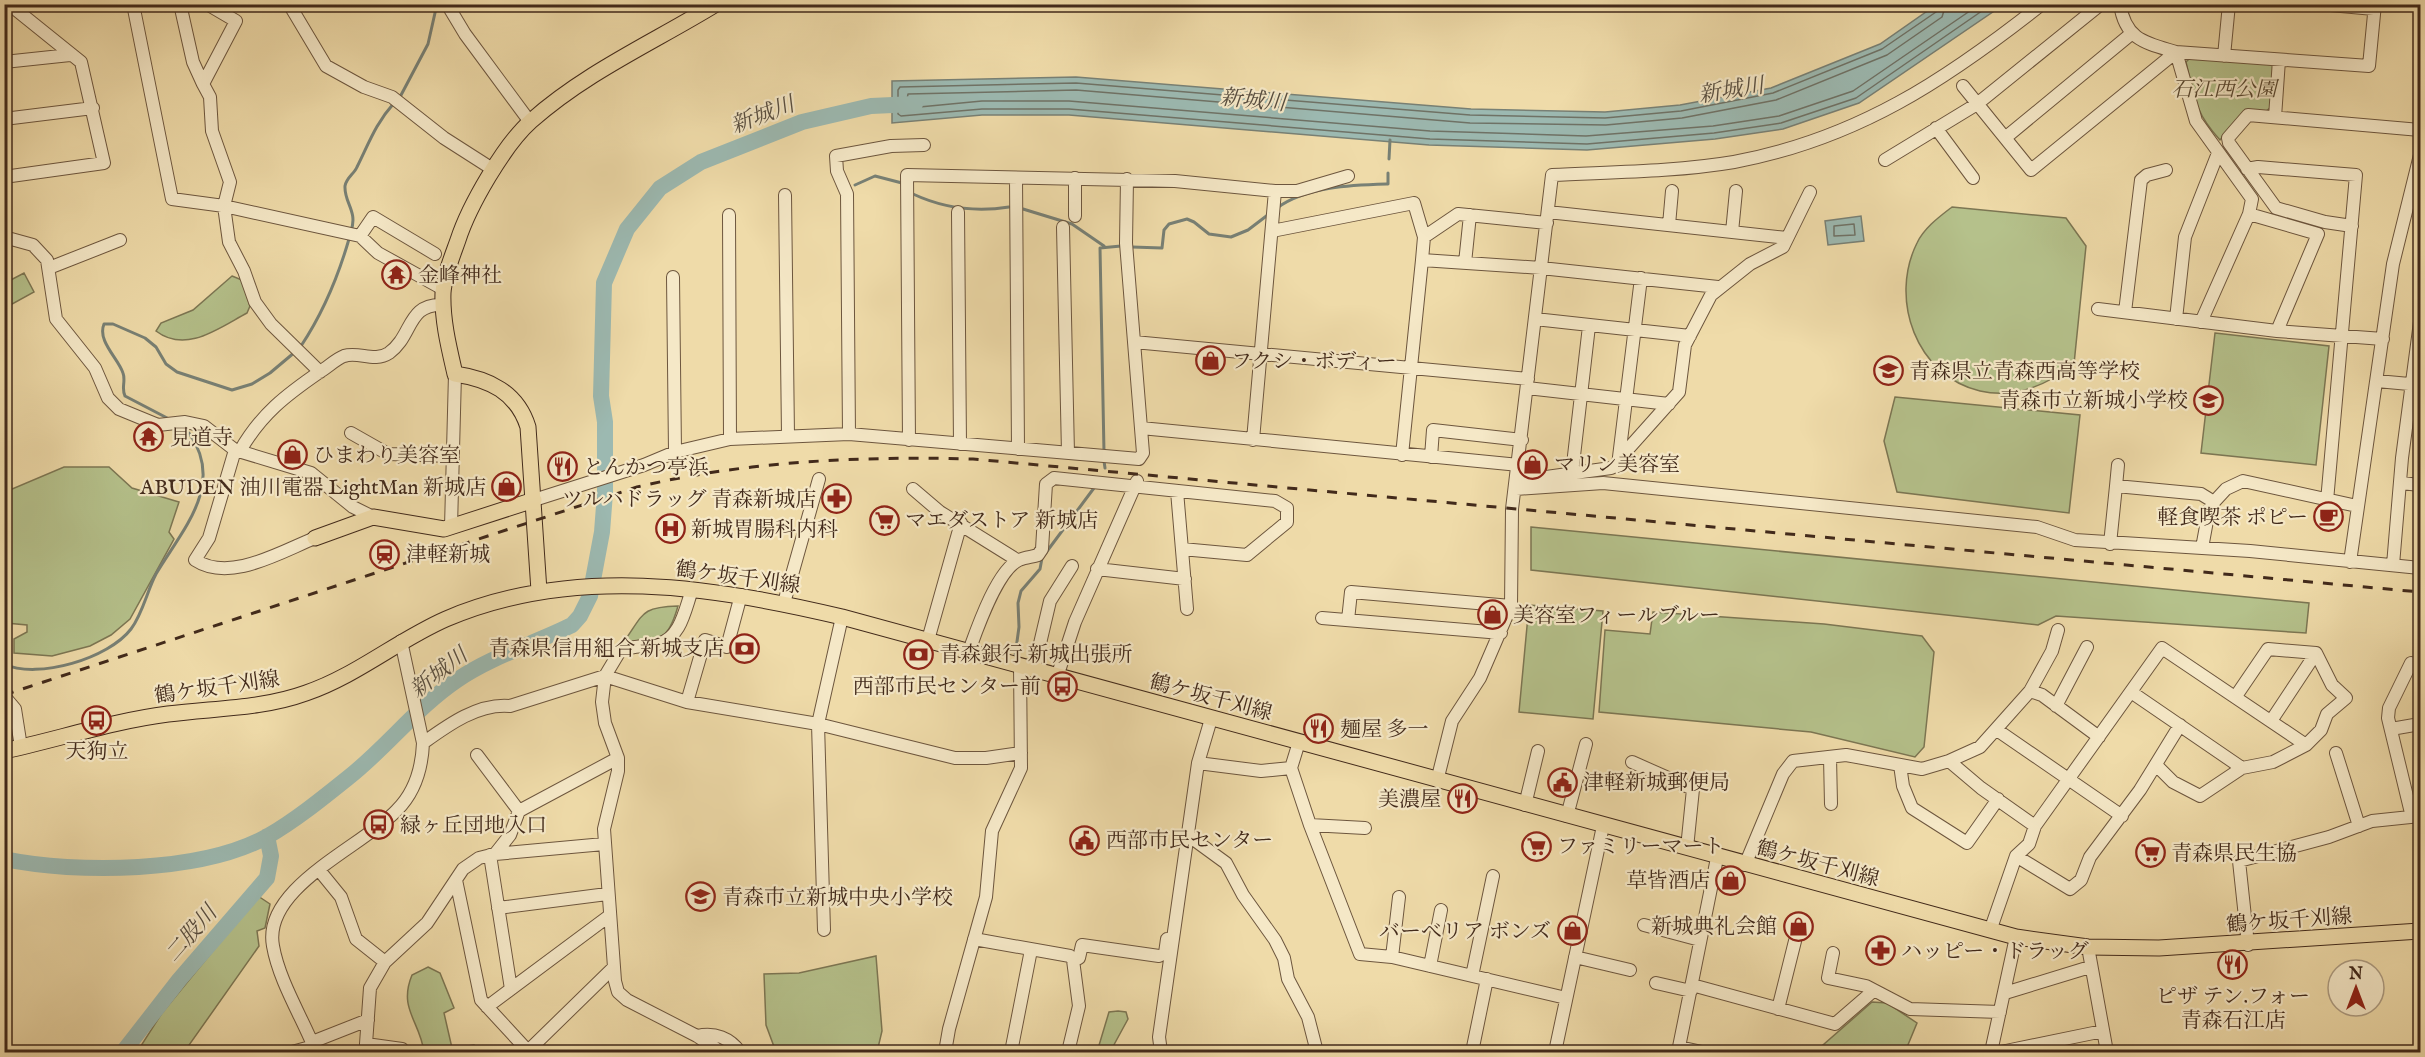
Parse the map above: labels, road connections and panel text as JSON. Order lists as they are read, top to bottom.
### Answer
{
  "streets": {
    "main road": ["鶴ケ坂千刈線"]
  },
  "water": ["新城川", "二股川"],
  "parks": ["石江西公園"],
  "places": {
    "temple": ["金峰神社", "見道寺"],
    "shop": [
      "フクシ・ボディー",
      "ひまわり美容室",
      "マリン美容室",
      "ABUDEN 油川電器 LightMan 新城店",
      "美容室フィールブルー",
      "草皆酒店",
      "新城典礼会館",
      "バーべリア ボンズ"
    ],
    "school or university": ["青森県立青森西高等学校", "青森市立新城小学校", "青森市立新城中央小学校"],
    "restaurant": [
      "とんかつ亭浜",
      "麺屋 多一",
      "美濃屋",
      "ピザ テン.フォー 青森石江店"
    ],
    "pharmacy": ["ツルハドラッグ 青森新城店", "ハッピー・ドラッグ"],
    "cafe": ["軽食喫茶 ポピー"],
    "supermarket": ["マエダストア 新城店", "ファミリーマート", "青森県民生協"],
    "hospital": ["新城胃腸科内科"],
    "station": ["津軽新城"],
    "bank": ["青森県信用組合 新城支店", "青森銀行 新城出張所"],
    "bus stop": ["西部市民センター前", "天狗立", "緑ヶ丘団地入口"],
    "public building": ["津軽新城郵便局", "西部市民センター"]
  },
  "north": "top"
}
